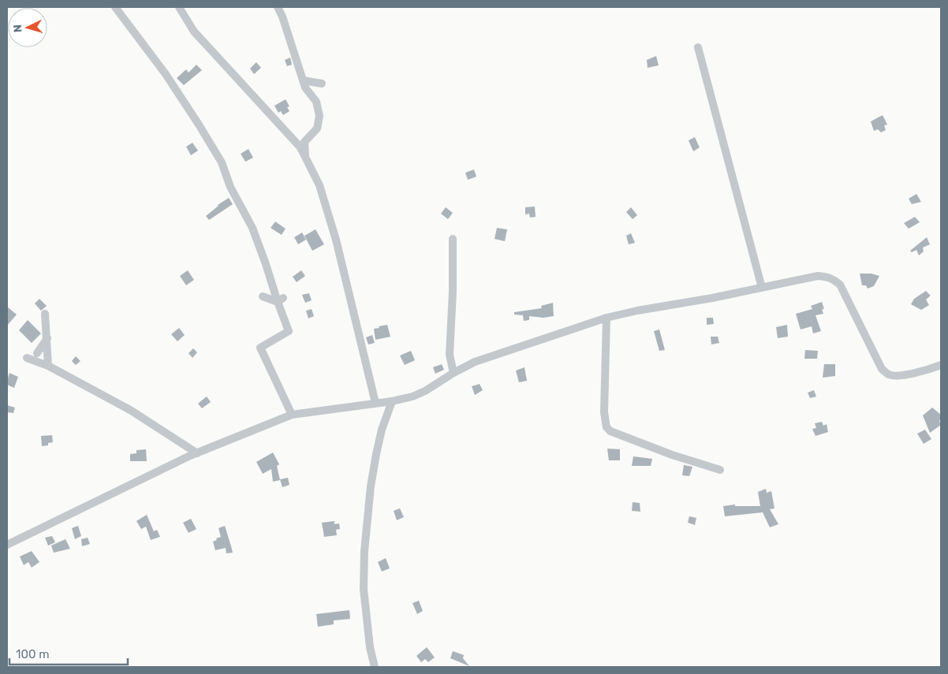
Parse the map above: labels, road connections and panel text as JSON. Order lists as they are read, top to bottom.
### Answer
{
  "scale_bar": "100 m",
  "north": "left"
}
